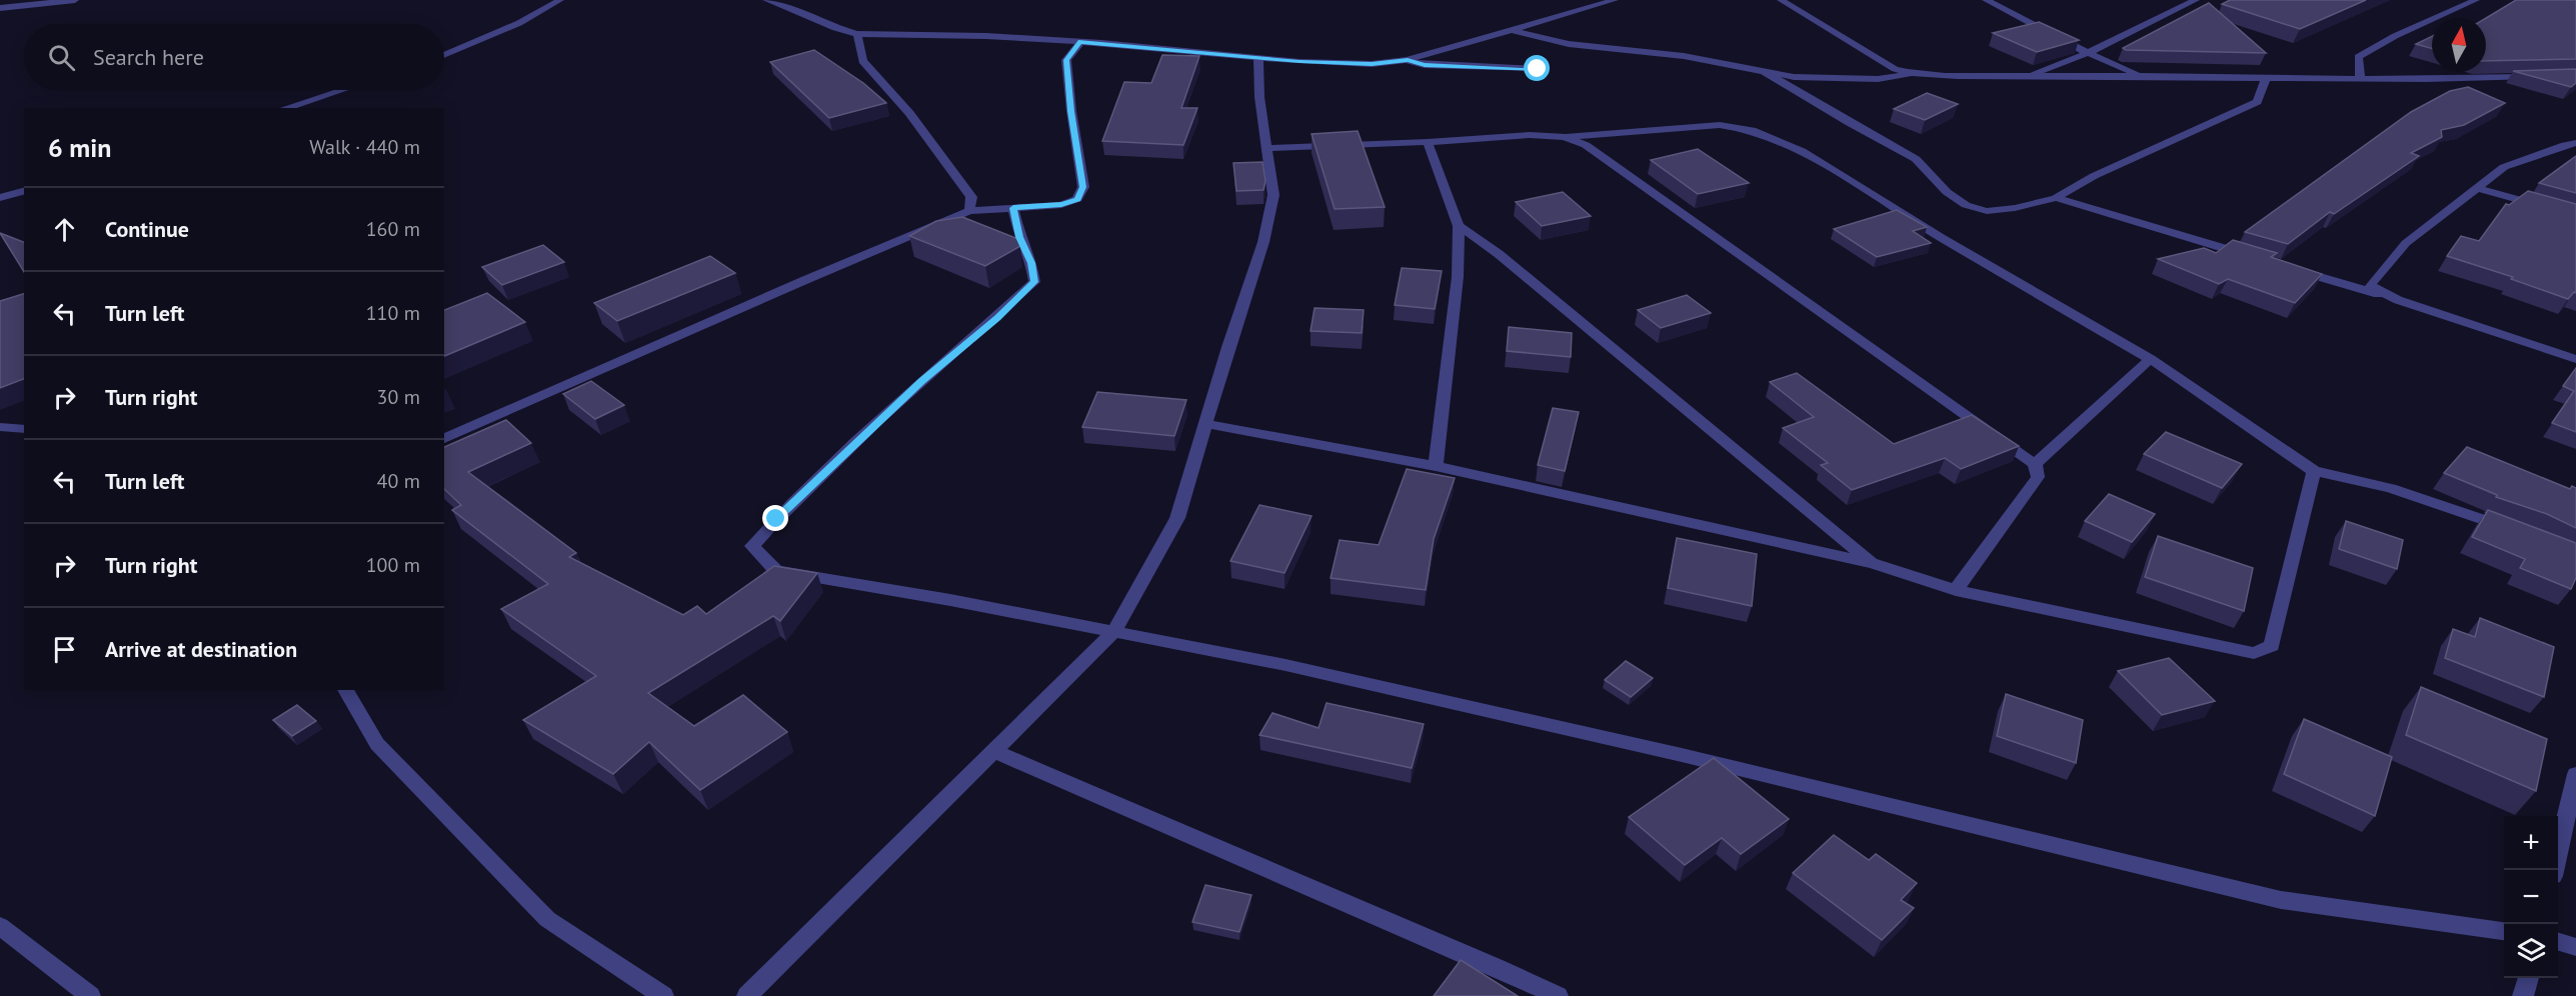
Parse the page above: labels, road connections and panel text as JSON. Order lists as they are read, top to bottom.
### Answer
{
  "north": "top",
  "page": {
    "search": "Search here",
    "heading": ["6 min", "Walk · 440 m"],
    "list": [
      ["Continue", "160 m"],
      ["Turn left", "110 m"],
      ["Turn right", "30 m"],
      ["Turn left", "40 m"],
      ["Turn right", "100 m"],
      "Arrive at destination"
    ],
    "map_buttons": ["+", "−"]
  }
}
